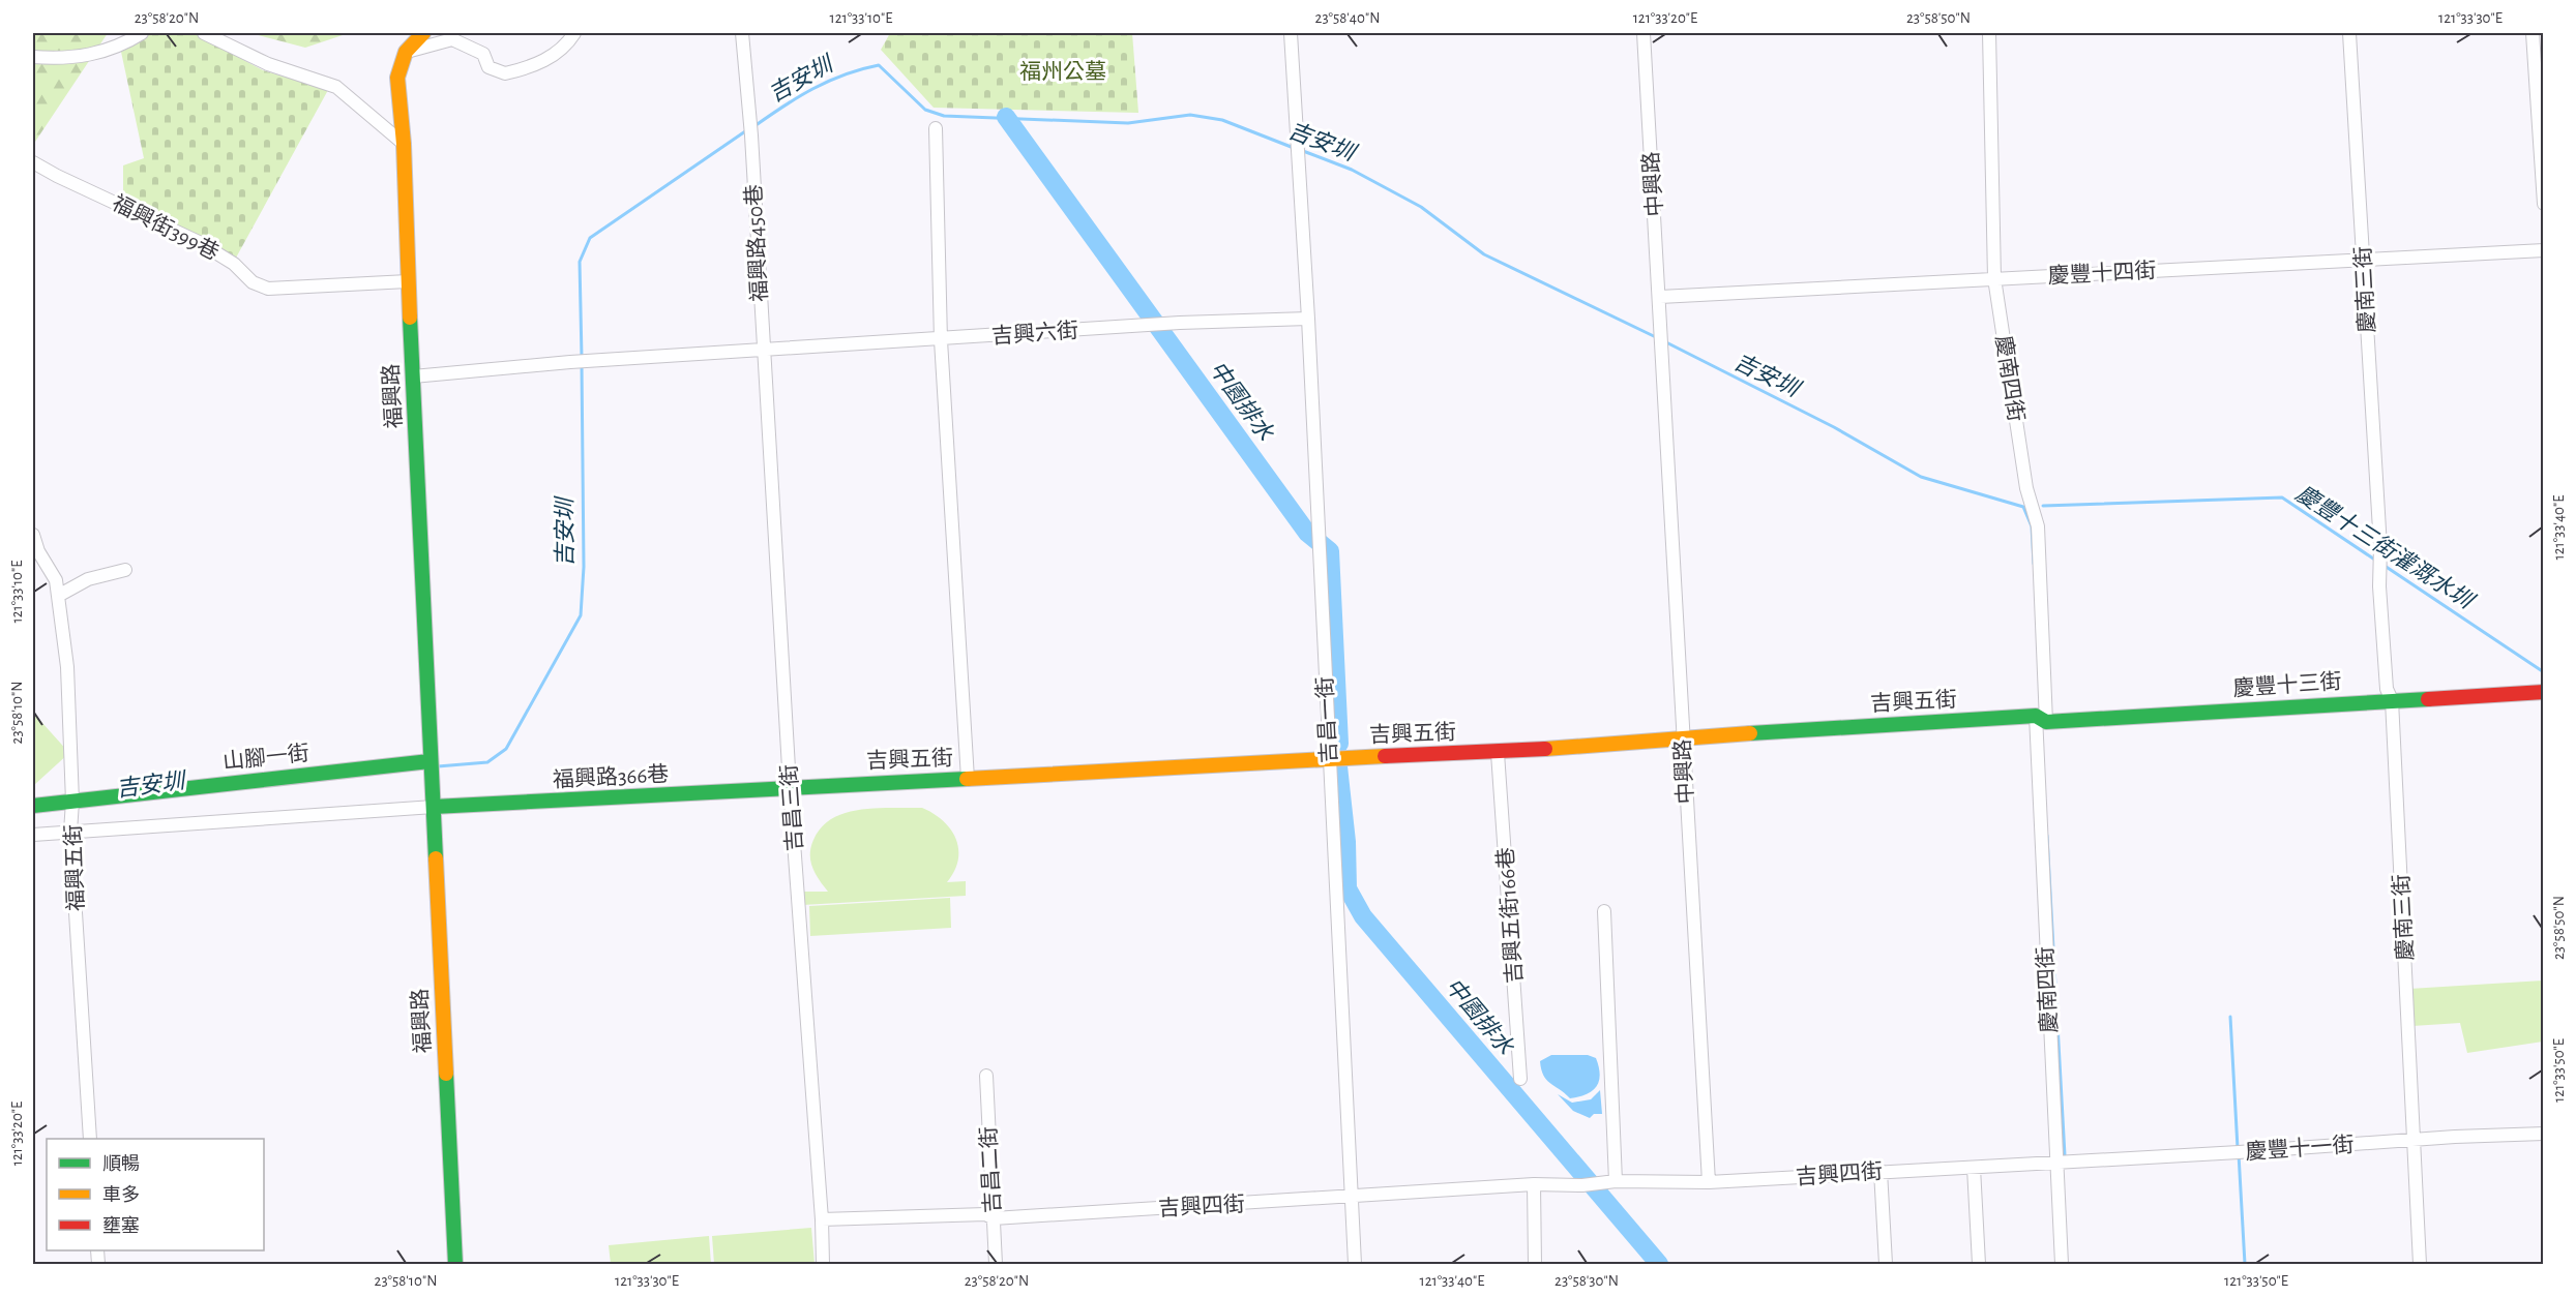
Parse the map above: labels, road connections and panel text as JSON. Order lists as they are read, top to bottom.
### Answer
{
  "streets": {
    "street": [
      "中興路",
      "福興街399巷",
      "福興路450巷",
      "慶豐十四街",
      "慶南三街",
      "吉興六街",
      "慶南四街",
      "福興路",
      "慶豐十三街",
      "吉興五街",
      "吉昌一街",
      "山腳一街",
      "福興路366巷",
      "吉昌三街",
      "福興五街",
      "吉興五街166巷",
      "慶豐十一街",
      "吉昌二街",
      "吉興四街"
    ]
  },
  "crossings": [
    ["中興路", "慶豐十四街"],
    ["中興路", "吉興五街"],
    ["中興路", "吉興四街"],
    ["福興街399巷", "福興路"],
    ["福興路450巷", "吉興六街"],
    ["福興路450巷", "吉昌三街"],
    ["慶豐十四街", "慶南三街"],
    ["慶豐十四街", "慶南四街"],
    ["慶南三街", "慶豐十三街"],
    ["慶南三街", "慶豐十一街"],
    ["吉興六街", "福興路"],
    ["吉興六街", "吉昌一街"],
    ["吉興六街", "吉昌三街"],
    ["慶南四街", "慶豐十三街"],
    ["慶南四街", "吉興五街"],
    ["慶南四街", "慶豐十一街"],
    ["慶南四街", "吉興四街"],
    ["福興路", "山腳一街"],
    ["福興路", "福興路366巷"],
    ["慶豐十三街", "吉興五街"],
    ["吉興五街", "吉昌一街"],
    ["吉興五街", "福興路366巷"],
    ["吉興五街", "吉昌三街"],
    ["吉興五街", "吉興五街166巷"],
    ["吉昌一街", "吉興四街"],
    ["山腳一街", "福興五街"],
    ["福興路366巷", "吉昌三街"],
    ["吉昌三街", "吉興四街"],
    ["慶豐十一街", "吉興四街"],
    ["吉昌二街", "吉興四街"]
  ],
  "water": ["吉安圳", "中園排水", "慶豐十三街灌溉水圳"],
  "parks": ["福州公墓"],
  "legend": ["順暢", "車多", "壅塞"],
  "coordinates": [
    "23°58'20\"N",
    "121°33'10\"E",
    "23°58'40\"N",
    "121°33'20\"E",
    "23°58'50\"N",
    "121°33'30\"E",
    "121°33'40\"E",
    "23°58'10\"N",
    "121°33'50\"E",
    "23°58'30\"N"
  ]
}
